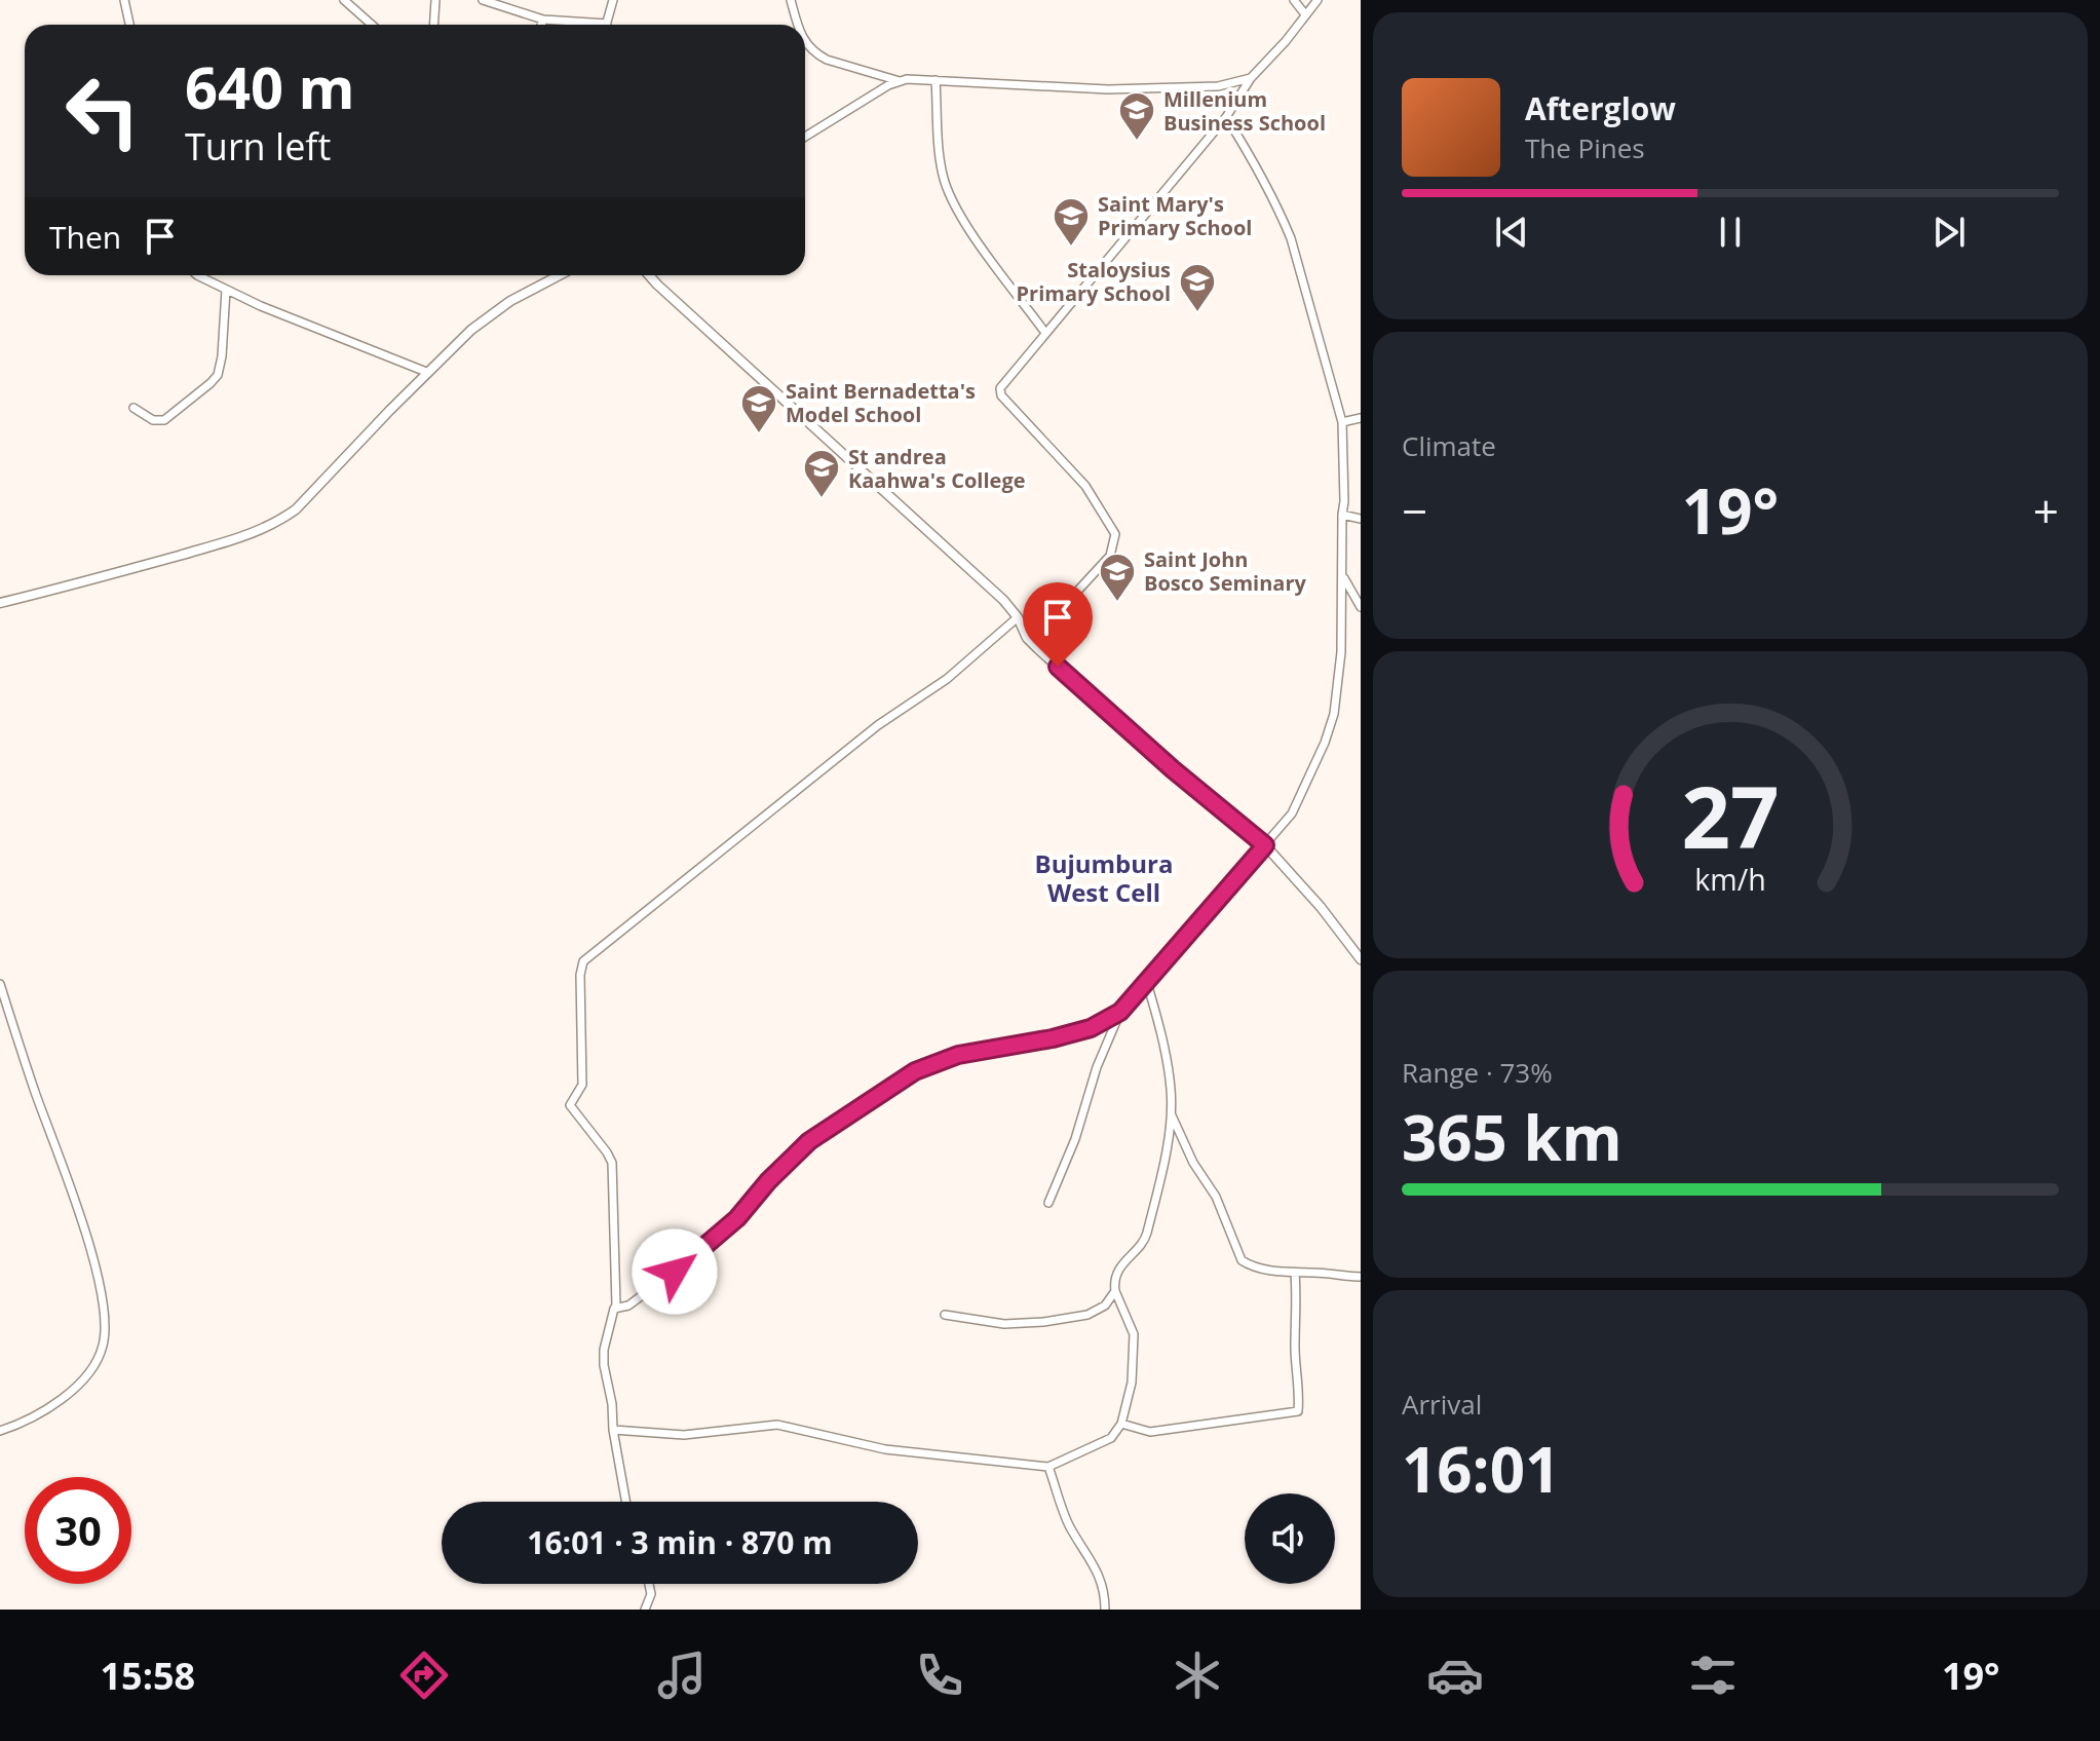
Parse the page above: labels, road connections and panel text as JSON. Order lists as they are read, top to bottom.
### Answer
{
  "districts": ["Bujumbura West Cell"],
  "places": {
    "school or university": [
      "Millenium Business School",
      "Saint Mary's Primary School",
      "Staloysius Primary School",
      "Saint Bernadetta's Model School",
      "St andrea Kaahwa's College",
      "Saint John Bosco Seminary"
    ]
  },
  "page": {
    "turn": ["640 m", "Turn left"],
    "song": ["Afterglow", "The Pines"],
    "then": "Then",
    "tile": [
      "Climate",
      ["Range · 73%", "365 km"],
      ["Arrival", "16:01"]
    ],
    "heat": ["−", "19°", "+"],
    "limit": "30",
    "trip": "16:01 · 3 min · 870 m",
    "tabs": ["15:58", "19°"],
    "gauge": ["27", "km/h"]
  }
}
